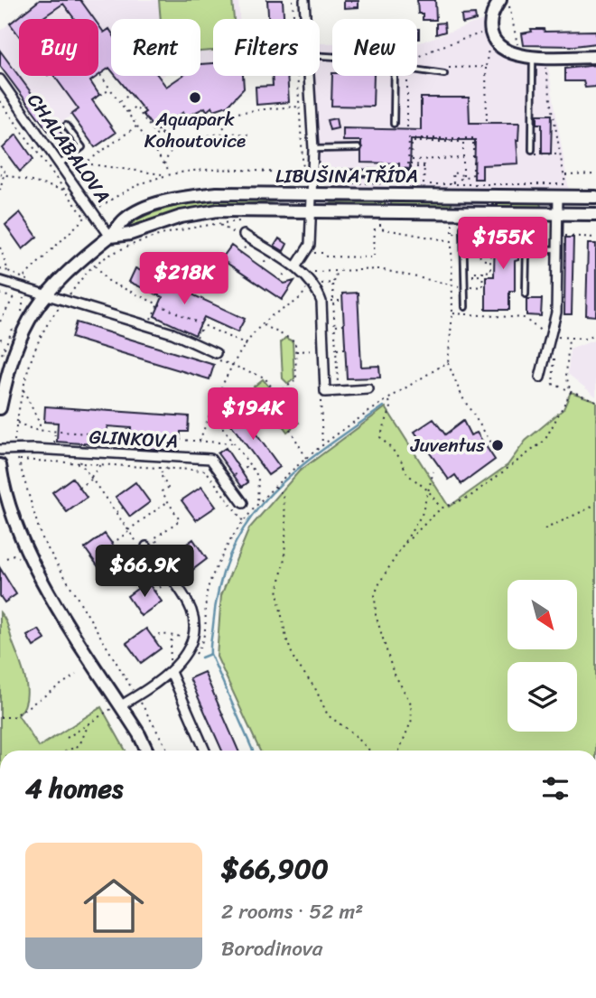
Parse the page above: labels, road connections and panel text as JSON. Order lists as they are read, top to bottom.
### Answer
{
  "streets": {
    "street": ["CHALABALOVA", "LIBUŠINA TŘÍDA", "GLINKOVA"]
  },
  "crossings": [
    ["CHALABALOVA", "LIBUŠINA TŘÍDA"]
  ],
  "places": ["Aquapark Kohoutovice", "Juventus"],
  "north": "bottom right",
  "page": {
    "chip": [
      "Buy",
      "Rent",
      "Filters",
      "New"
    ],
    "price": [
      "$155K",
      "$218K",
      "$194K",
      "$66.9K"
    ],
    "heading": "4 homes",
    "list": [
      {
        "name": "$66,900",
        "note": "2 rooms · 52 m² · Borodinova"
      }
    ]
  }
}
